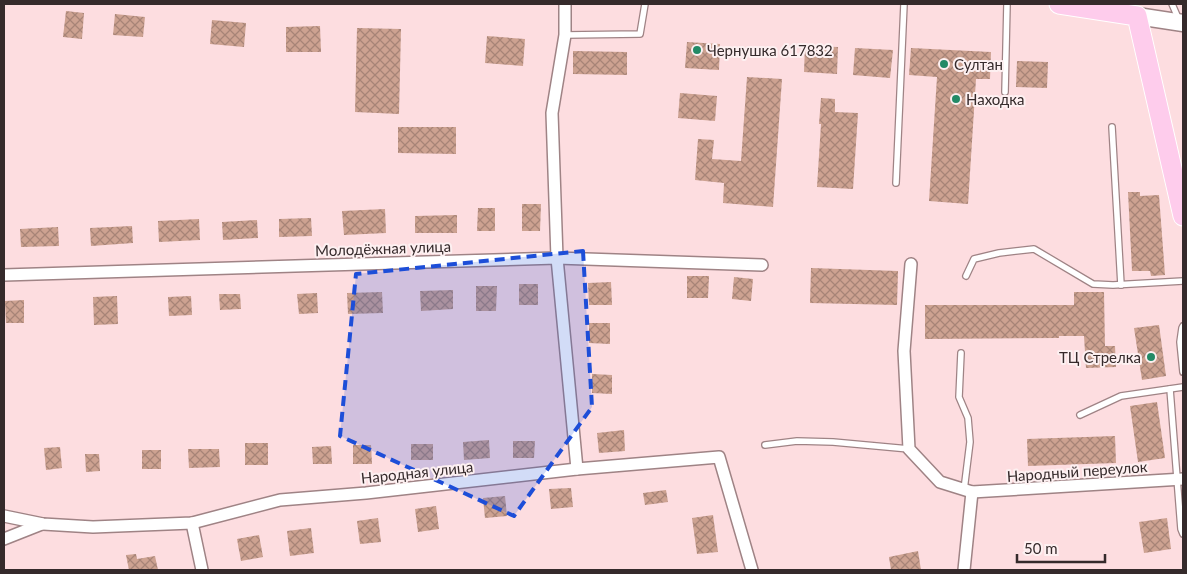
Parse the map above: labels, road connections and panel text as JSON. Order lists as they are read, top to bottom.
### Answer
{
  "streets": {
    "street": ["Молодёжная улица", "Народный переулок", "Народная улица"]
  },
  "places": [
    "Чернушка 617832",
    "Султан",
    "Находка",
    "ТЦ Стрелка"
  ],
  "scale_bar": "50 m"
}
